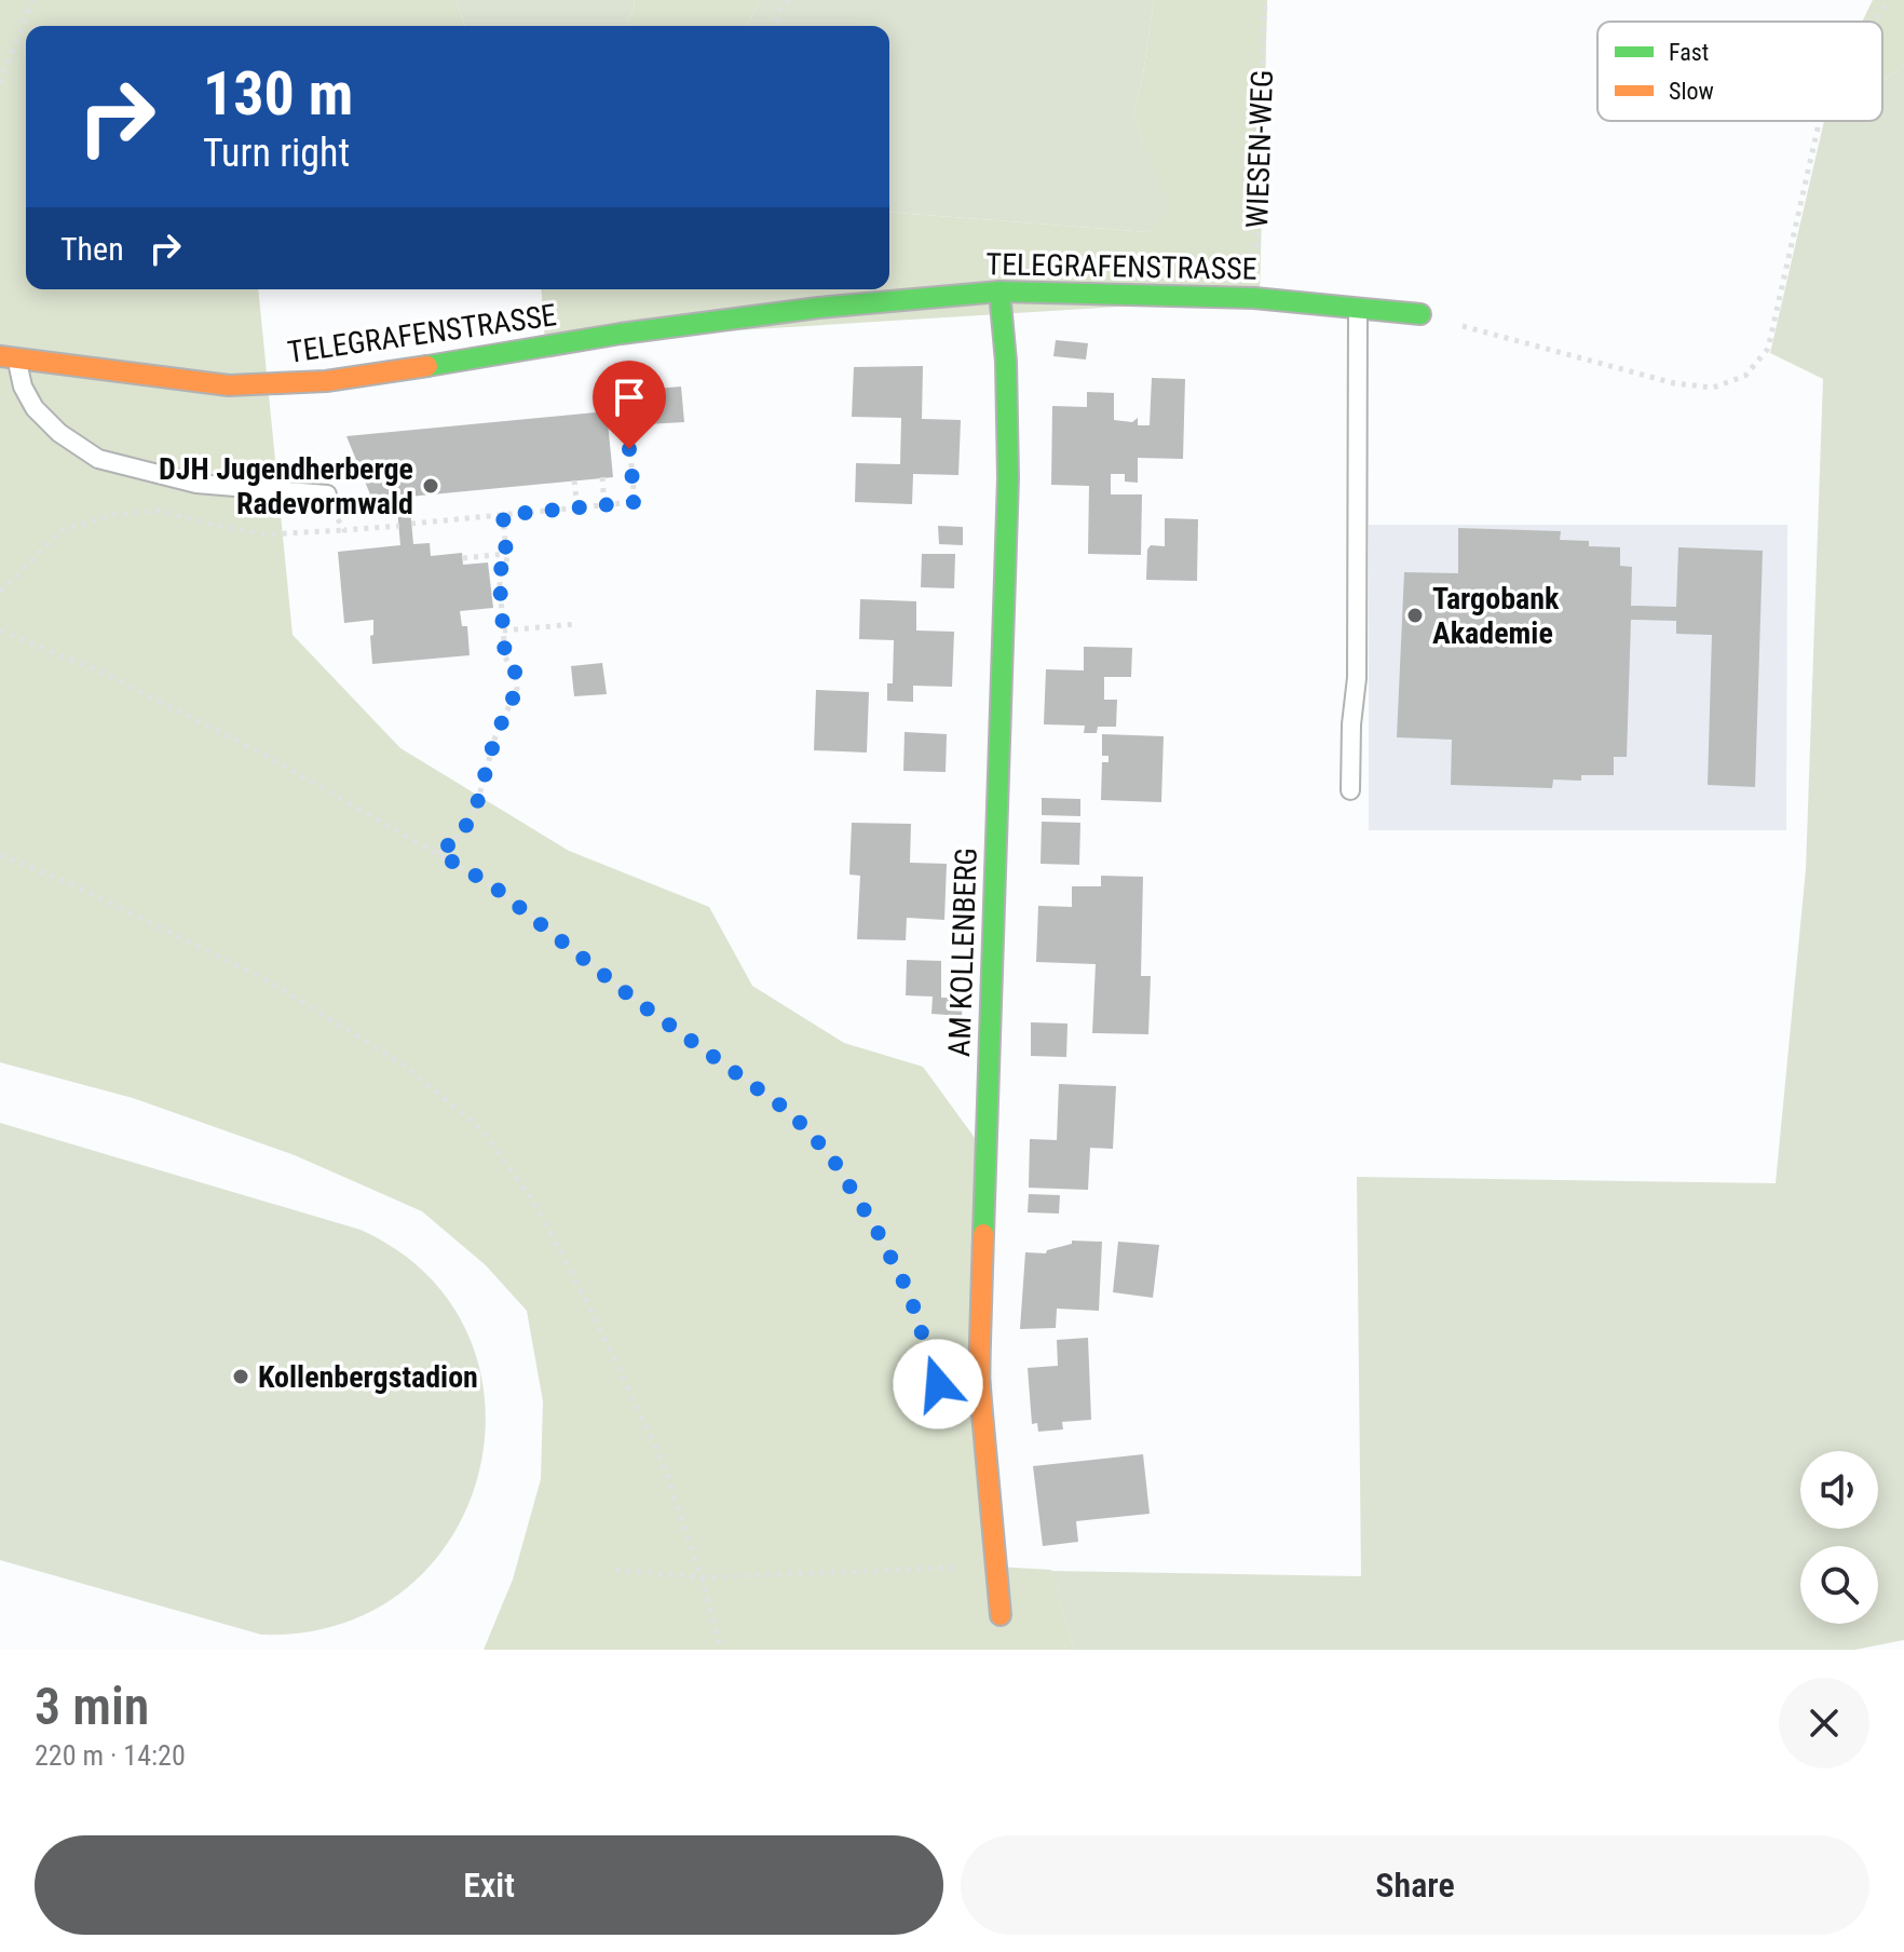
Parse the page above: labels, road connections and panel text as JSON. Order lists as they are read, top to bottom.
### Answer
{
  "streets": {
    "street": ["TELEGRAFENSTRASSE", "AM KOLLENBERG"],
    "path": ["WIESEN-WEG"]
  },
  "crossings": [
    ["WIESEN-WEG", "TELEGRAFENSTRASSE"],
    ["TELEGRAFENSTRASSE", "AM KOLLENBERG"]
  ],
  "places": ["DJH Jugendherberge Radevormwald", "Targobank Akademie", "Kollenbergstadion"],
  "legend": ["Fast", "Slow"],
  "page": {
    "turn": ["130 m", "Turn right"],
    "then": "Then",
    "heading": ["3 min", "220 m · 14:20"],
    "buttons": ["Exit", "Share"]
  }
}
